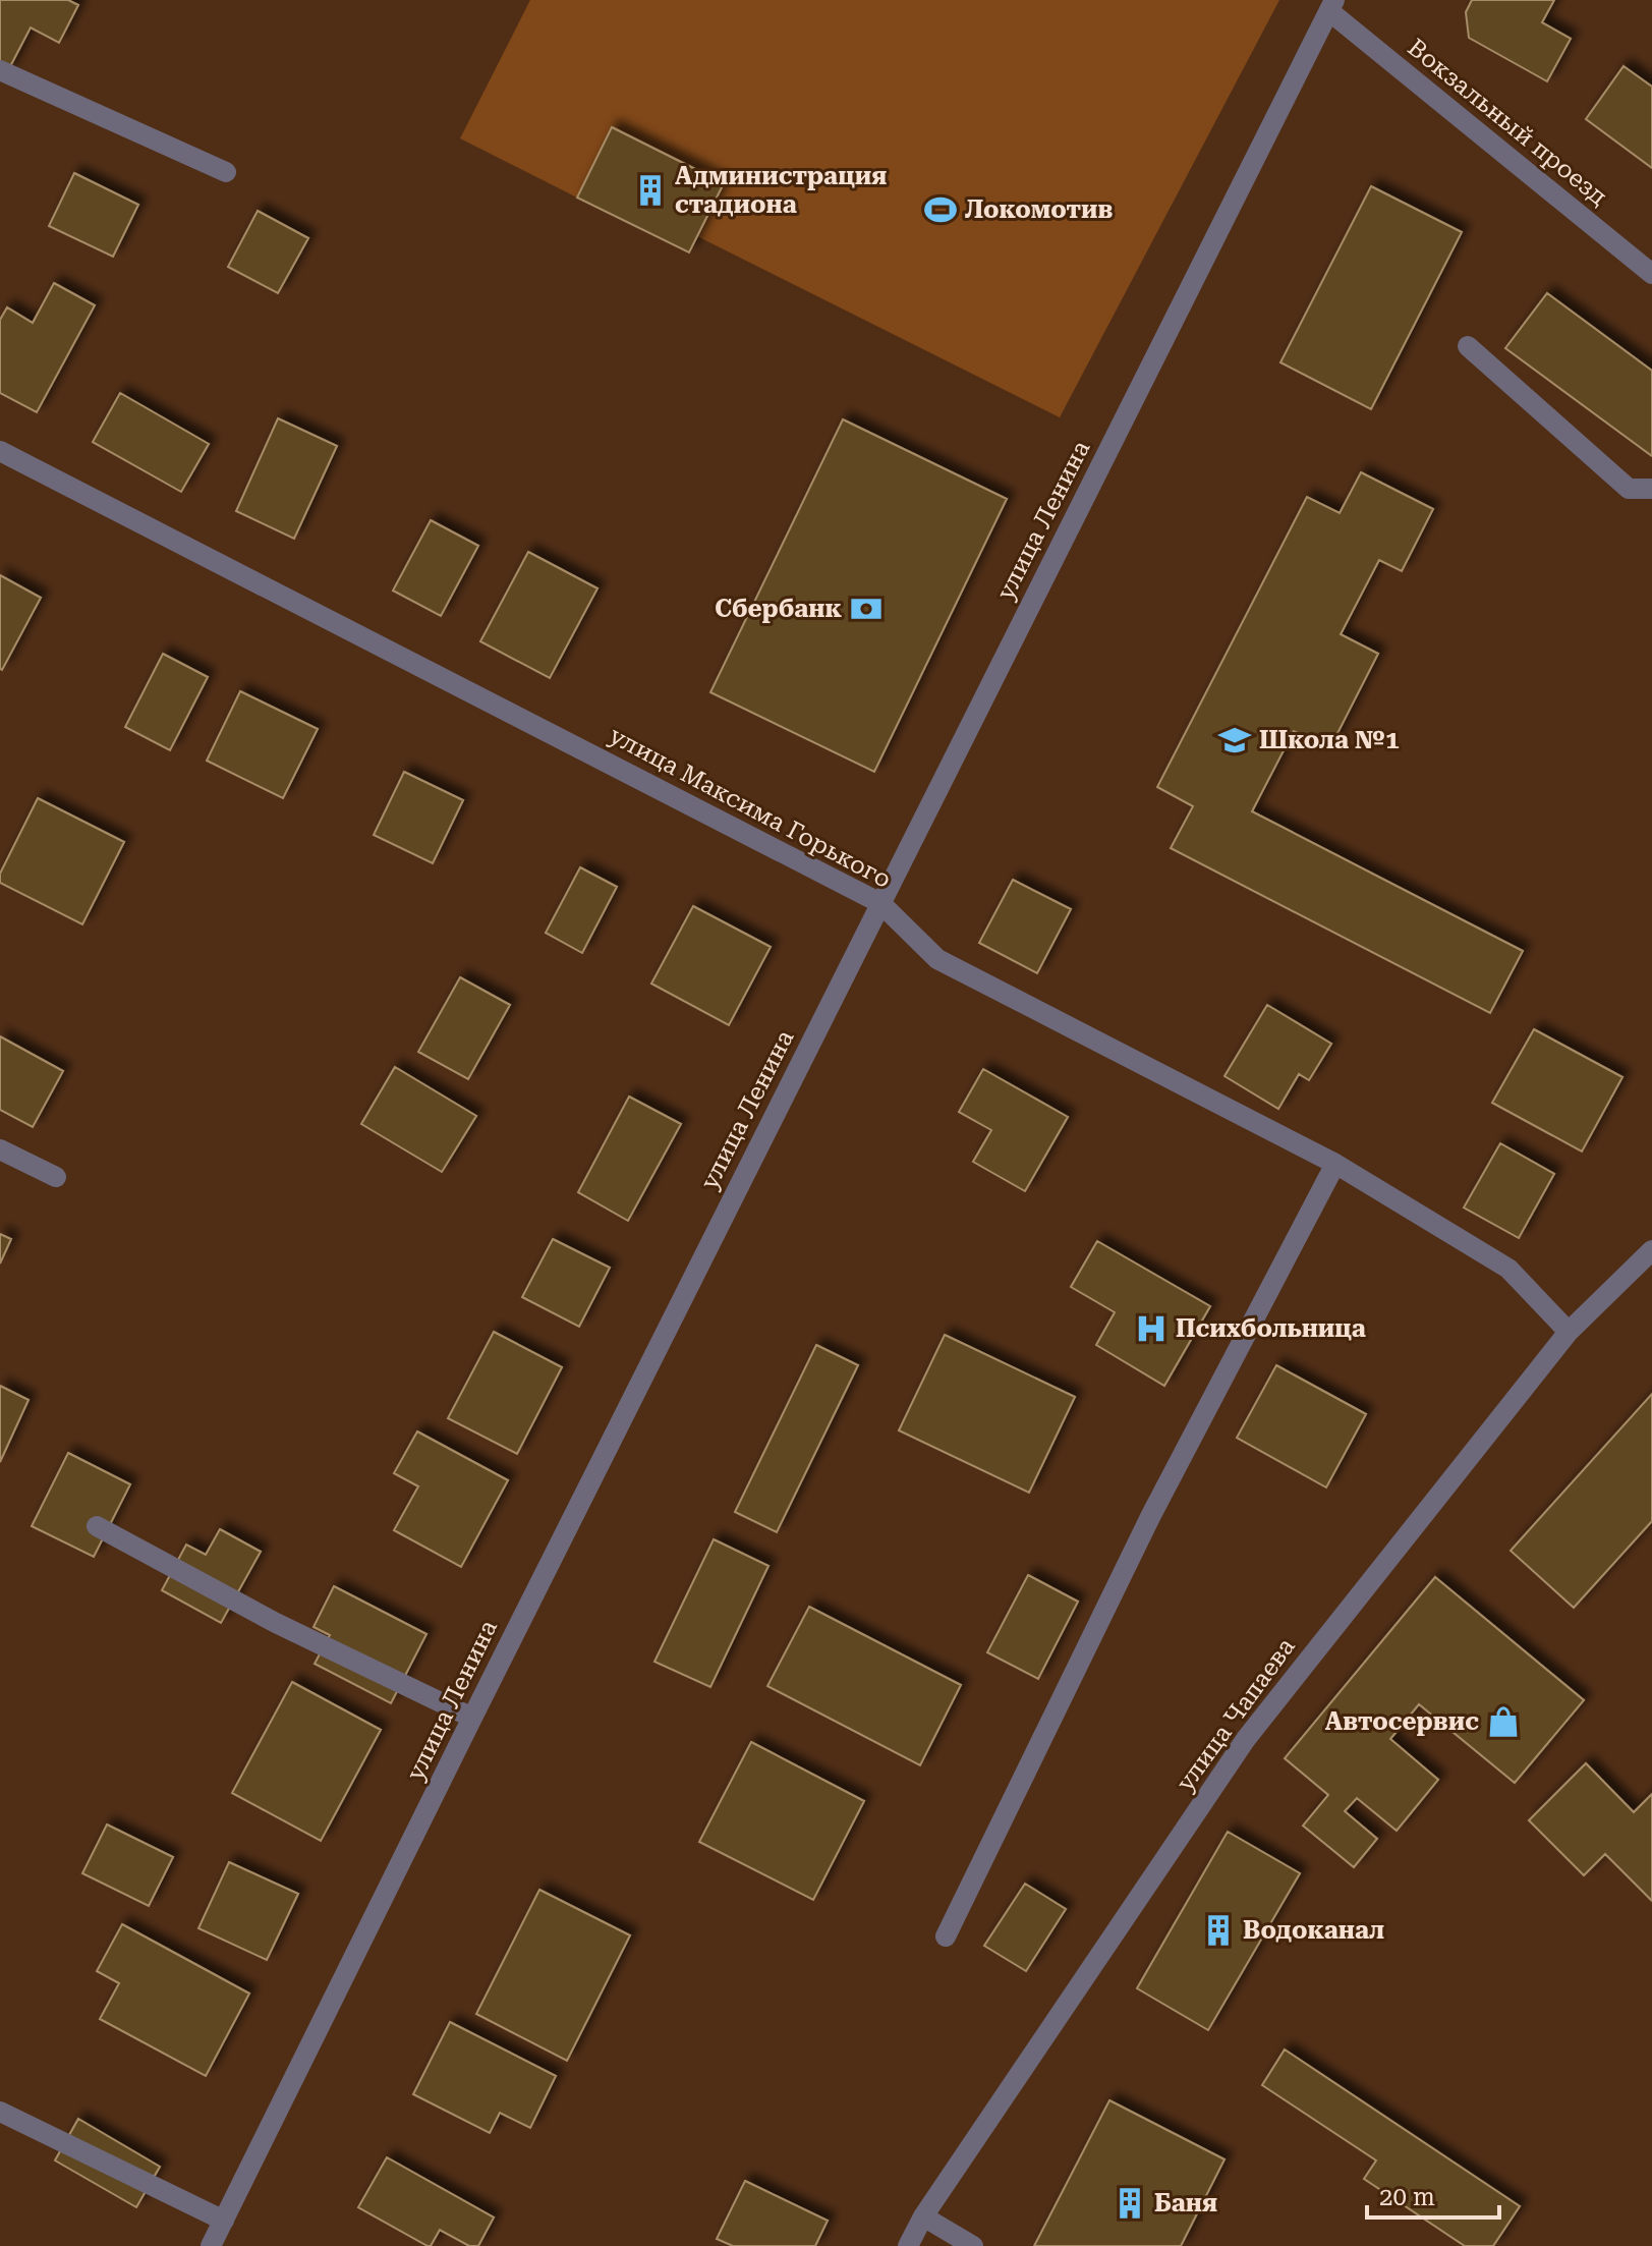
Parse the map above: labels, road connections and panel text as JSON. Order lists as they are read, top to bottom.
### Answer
{
  "streets": {
    "street": [
      "Вокзальный проезд",
      "улица Ленина",
      "улица Максима Горького",
      "улица Чапаева"
    ]
  },
  "crossings": [
    ["Вокзальный проезд", "улица Ленина"],
    ["улица Ленина", "улица Максима Горького"],
    ["улица Максима Горького", "улица Чапаева"]
  ],
  "places": {
    "building": ["Администрация стадиона", "Водоканал", "Баня"],
    "sports": ["Локомотив"],
    "bank": ["Сбербанк"],
    "school or university": ["Школа №1"],
    "hospital": ["Психбольница"],
    "shop": ["Автосервис"]
  },
  "scale_bar": "20 m"
}
